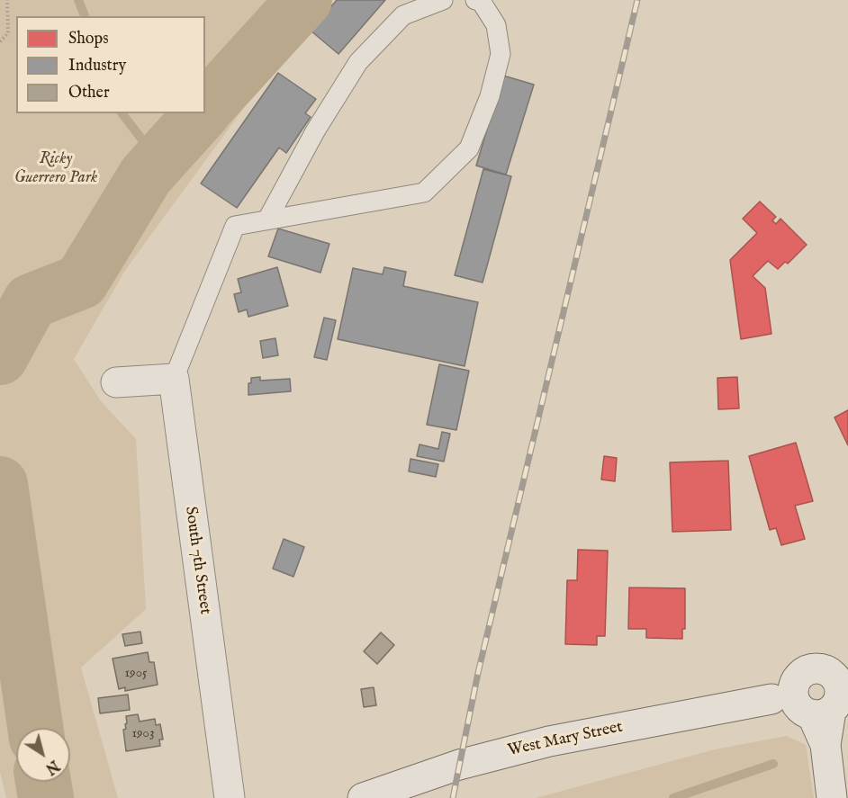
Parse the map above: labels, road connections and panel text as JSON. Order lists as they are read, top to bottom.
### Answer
{
  "streets": {
    "street": ["South 7th Street", "West Mary Street"]
  },
  "parks": ["Ricky Guerrero Park"],
  "house_numbers": ["1905", "1903"],
  "legend": ["Shops", "Industry", "Other"],
  "north": "bottom right"
}
